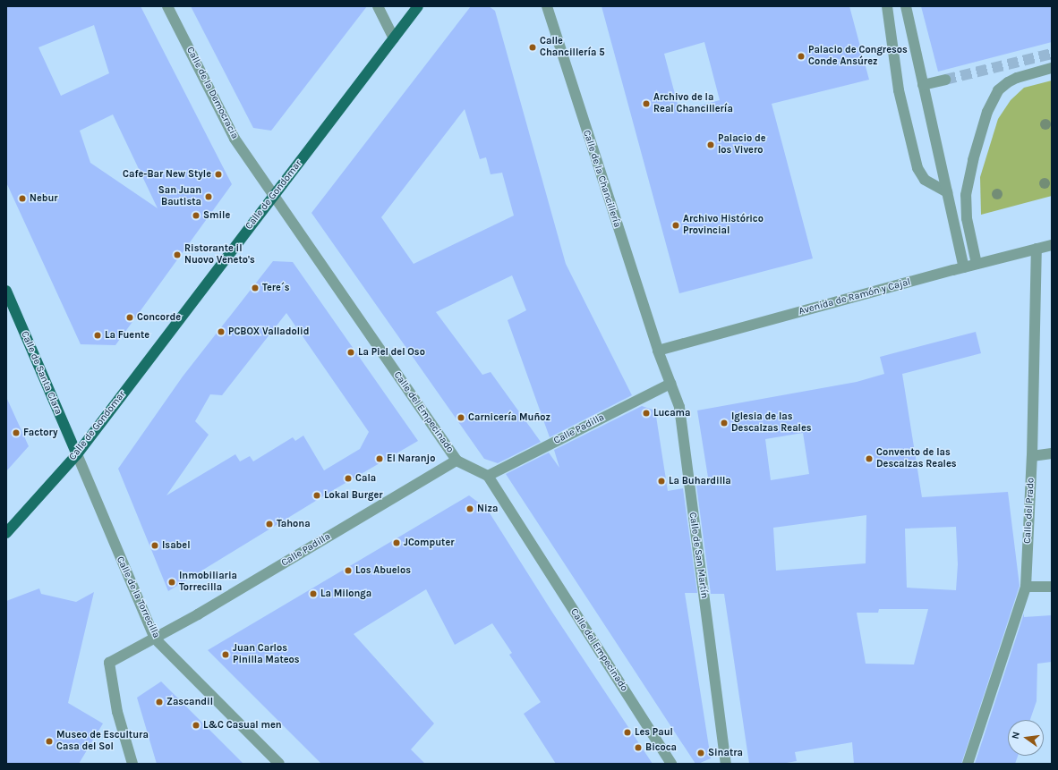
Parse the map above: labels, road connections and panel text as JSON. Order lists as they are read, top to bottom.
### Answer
{
  "streets": {
    "main road": ["Calle de Gondomar", "Calle de Santa Clara"],
    "street": [
      "Calle de la Democracia",
      "Calle de la Chancillería",
      "Avenida de Ramón y Cajal",
      "Calle del Empecinado",
      "Calle Padilla",
      "Calle del Prado",
      "Calle de San Martín",
      "Calle de la Torrecilla"
    ]
  },
  "crossings": [
    ["Calle de la Democracia", "Calle de Gondomar"],
    ["Calle de la Democracia", "Calle del Empecinado"],
    ["Calle de la Chancillería", "Avenida de Ramón y Cajal"],
    ["Calle de la Chancillería", "Calle de San Martín"],
    ["Calle de Gondomar", "Calle de Santa Clara"],
    ["Calle de Gondomar", "Calle del Empecinado"],
    ["Calle de Gondomar", "Calle de la Torrecilla"],
    ["Avenida de Ramón y Cajal", "Calle del Prado"],
    ["Avenida de Ramón y Cajal", "Calle de San Martín"],
    ["Calle de Santa Clara", "Calle de la Torrecilla"],
    ["Calle del Empecinado", "Calle Padilla"],
    ["Calle Padilla", "Calle de San Martín"],
    ["Calle Padilla", "Calle de la Torrecilla"]
  ],
  "places": [
    "Calle Chancillería 5",
    "Palacio de Congresos Conde Ansúrez",
    "Archivo de la Real Chancillería",
    "Palacio de los Vivero",
    "Cafe-Bar New Style",
    "San Juan Bautista",
    "Nebur",
    "Smile",
    "Archivo Histórico Provincial",
    "Ristorante il Nuovo Veneto's",
    "Tere´s",
    "Concorde",
    "PCBOX Valladolid",
    "La Fuente",
    "La Piel del Oso",
    "Lucama",
    "Carnicería Muñoz",
    "Iglesia de las Descalzas Reales",
    "Factory",
    "El Naranjo",
    "Convento de las Descalzas Reales",
    "Cala",
    "La Buhardilla",
    "Lokal Burger",
    "Niza",
    "Tahona",
    "JComputer",
    "Isabel",
    "Los Abuelos",
    "Inmobiliaria Torrecilla",
    "La Milonga",
    "Juan Carlos Pinilla Mateos",
    "Zascandil",
    "L&C Casual men",
    "Les Paul",
    "Museo de Escultura Casa del Sol",
    "Bicoca",
    "Sinatra"
  ],
  "north": "left"
}
